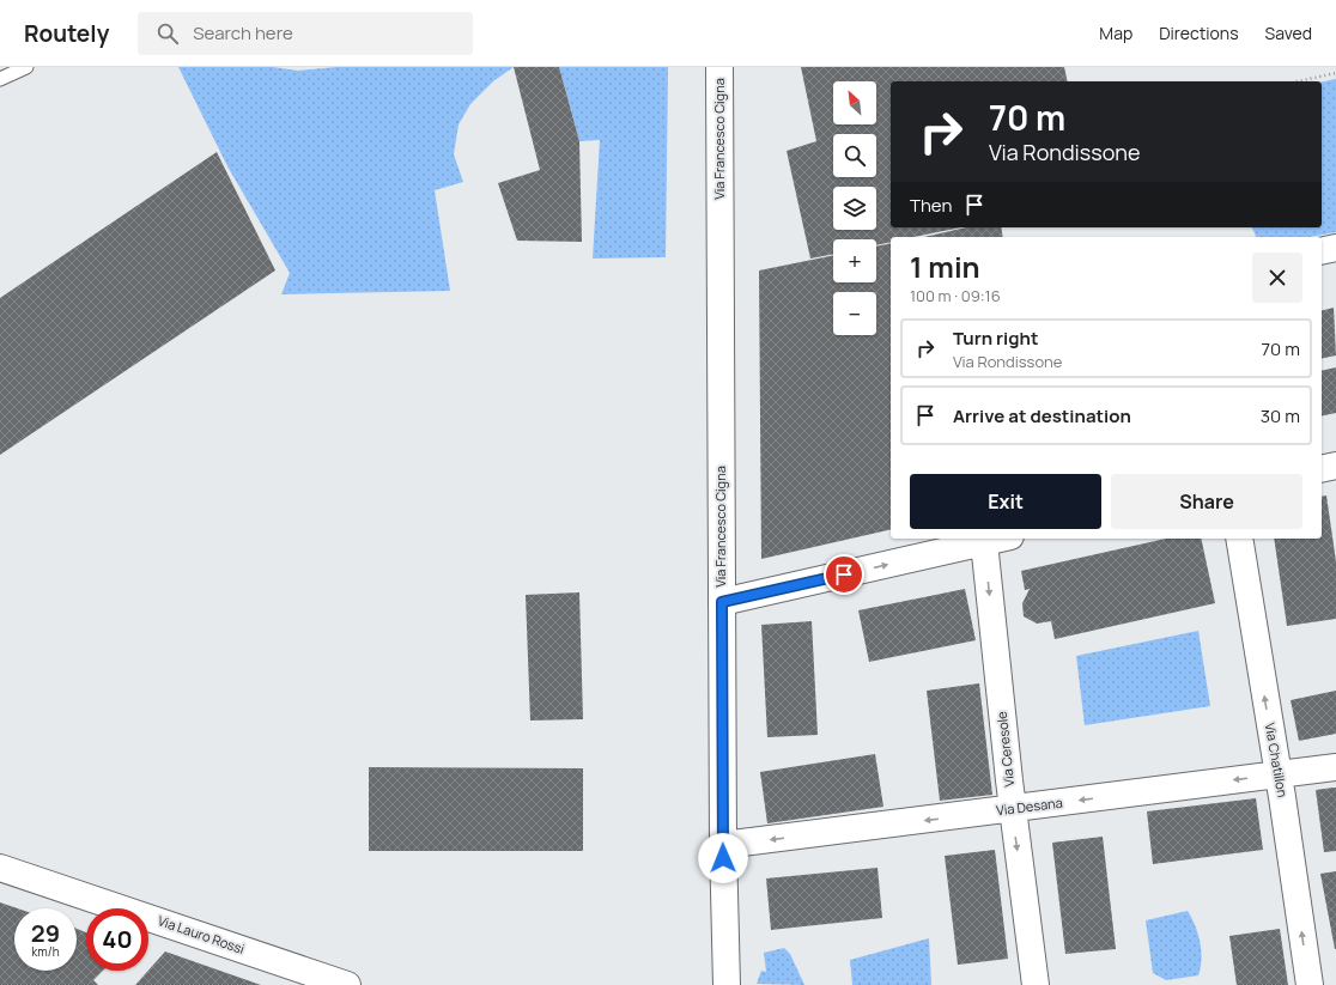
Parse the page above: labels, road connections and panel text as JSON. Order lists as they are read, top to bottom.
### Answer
{
  "streets": {
    "street": [
      "Via Francesco Cigna",
      "Via Ceresole",
      "Via Chatillon",
      "Via Desana",
      "Via Lauro Rossi"
    ]
  },
  "crossings": [
    ["Via Francesco Cigna", "Via Desana"],
    ["Via Ceresole", "Via Desana"],
    ["Via Chatillon", "Via Desana"]
  ],
  "one_way": ["Via Ceresole", "Via Chatillon", "Via Desana"],
  "north": "top left",
  "page": {
    "header": "Routely",
    "search": "Search here",
    "nav": ["Map", "Directions", "Saved"],
    "map_buttons": ["+", "−"],
    "turn": ["70 m", "Via Rondissone"],
    "then": "Then",
    "heading": ["1 min", "100 m · 09:16"],
    "list": [
      {
        "name": "Turn right",
        "note": "Via Rondissone",
        "value": "70 m"
      },
      {
        "name": "Arrive at destination",
        "value": "30 m"
      }
    ],
    "buttons": ["Exit", "Share"],
    "speed": "29 km/h",
    "limit": "40"
  }
}
